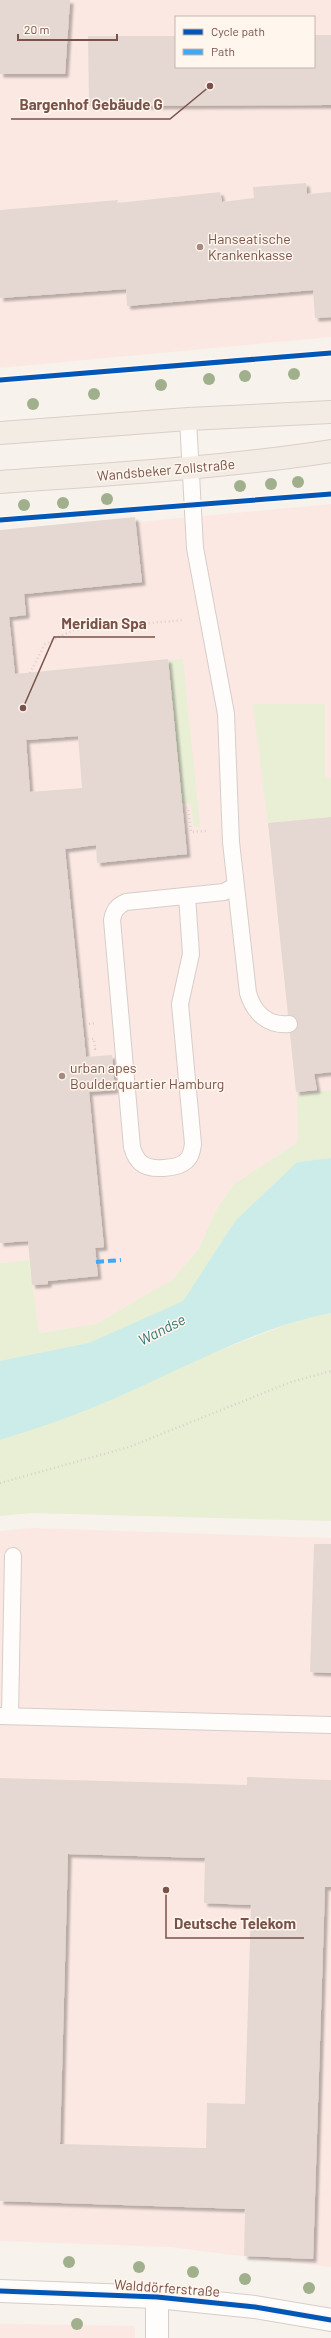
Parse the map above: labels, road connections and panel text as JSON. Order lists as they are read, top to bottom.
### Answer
{
  "streets": {
    "main road": ["Wandsbeker Zollstraße"],
    "street": ["Walddörferstraße"]
  },
  "water": ["Wandse"],
  "places": [
    "Bargenhof Gebäude G",
    "Hanseatische Krankenkasse",
    "Meridian Spa",
    "urban apes Boulderquartier Hamburg",
    "Deutsche Telekom"
  ],
  "legend": ["Cycle path", "Path"],
  "scale_bar": "20 m"
}
